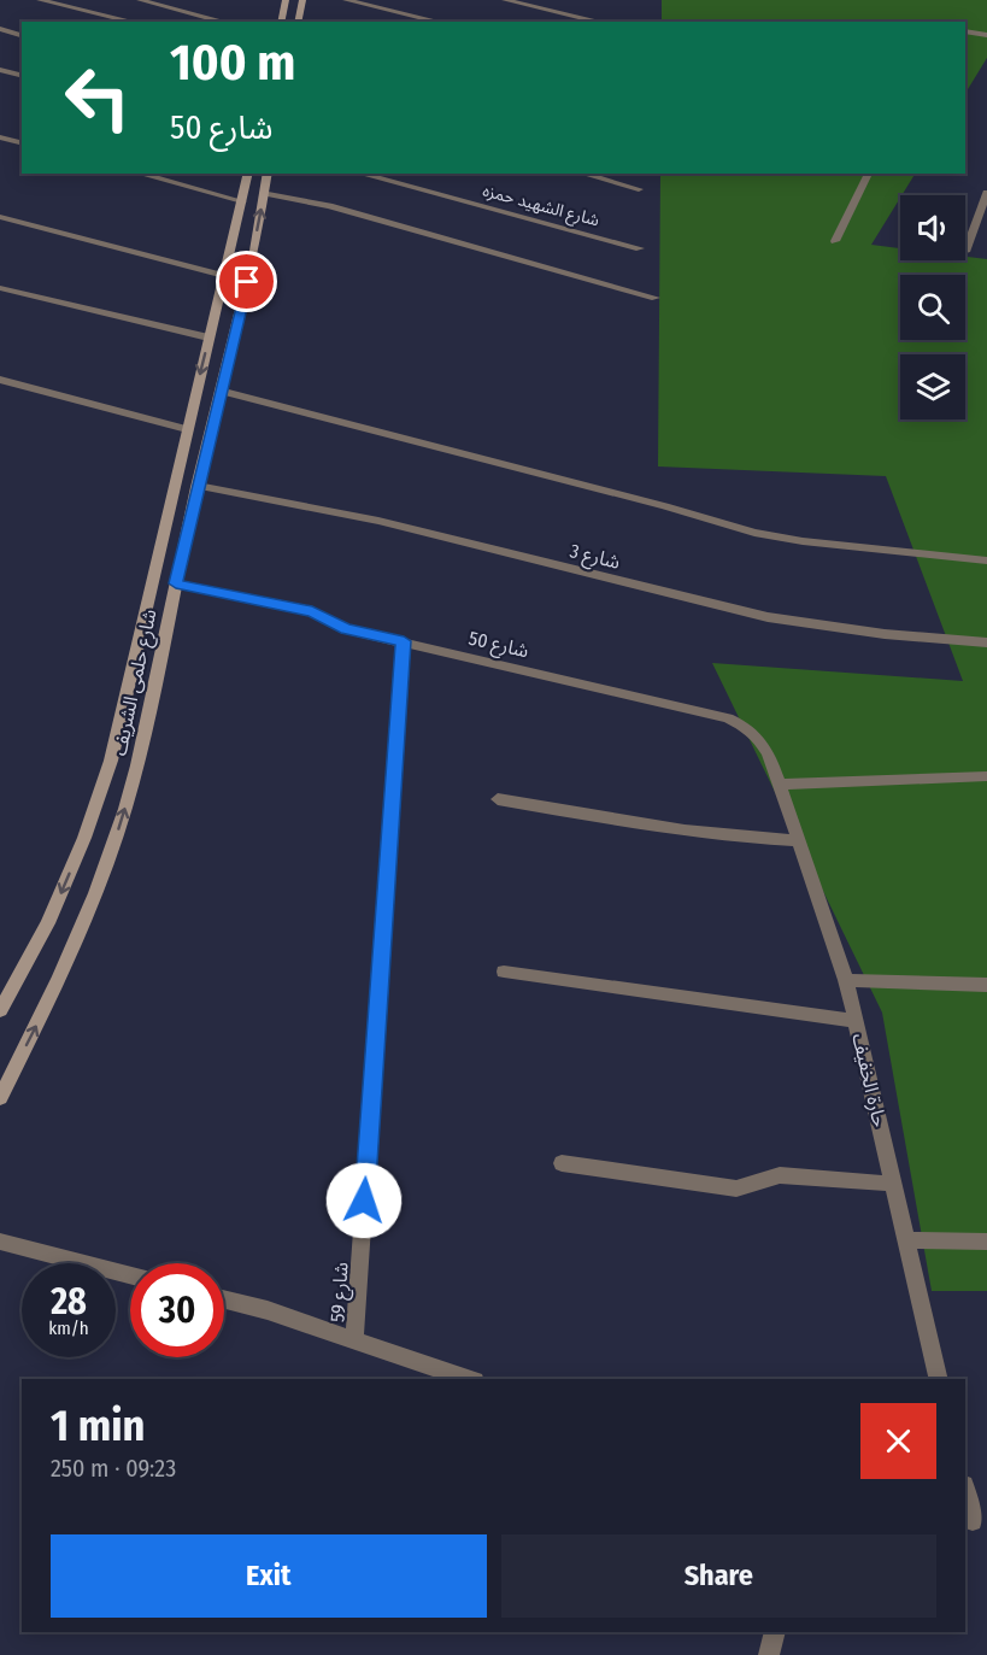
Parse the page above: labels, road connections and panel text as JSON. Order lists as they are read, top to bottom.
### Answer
{
  "streets": {
    "street": [
      "شارع الشهيد حمزه",
      "شارع 3",
      "شارع 50",
      "شارع حلمى الشريف",
      "حارة الخفيف",
      "شارع 59"
    ]
  },
  "crossings": [
    ["شارع 3", "شارع حلمى الشريف"],
    ["شارع 50", "شارع حلمى الشريف"],
    ["شارع 50", "حارة الخفيف"],
    ["شارع 50", "شارع 59"]
  ],
  "page": {
    "turn": ["100 m", "شارع 50"],
    "speed": "28 km/h",
    "limit": "30",
    "heading": ["1 min", "250 m · 09:23"],
    "buttons": ["Exit", "Share"]
  }
}
